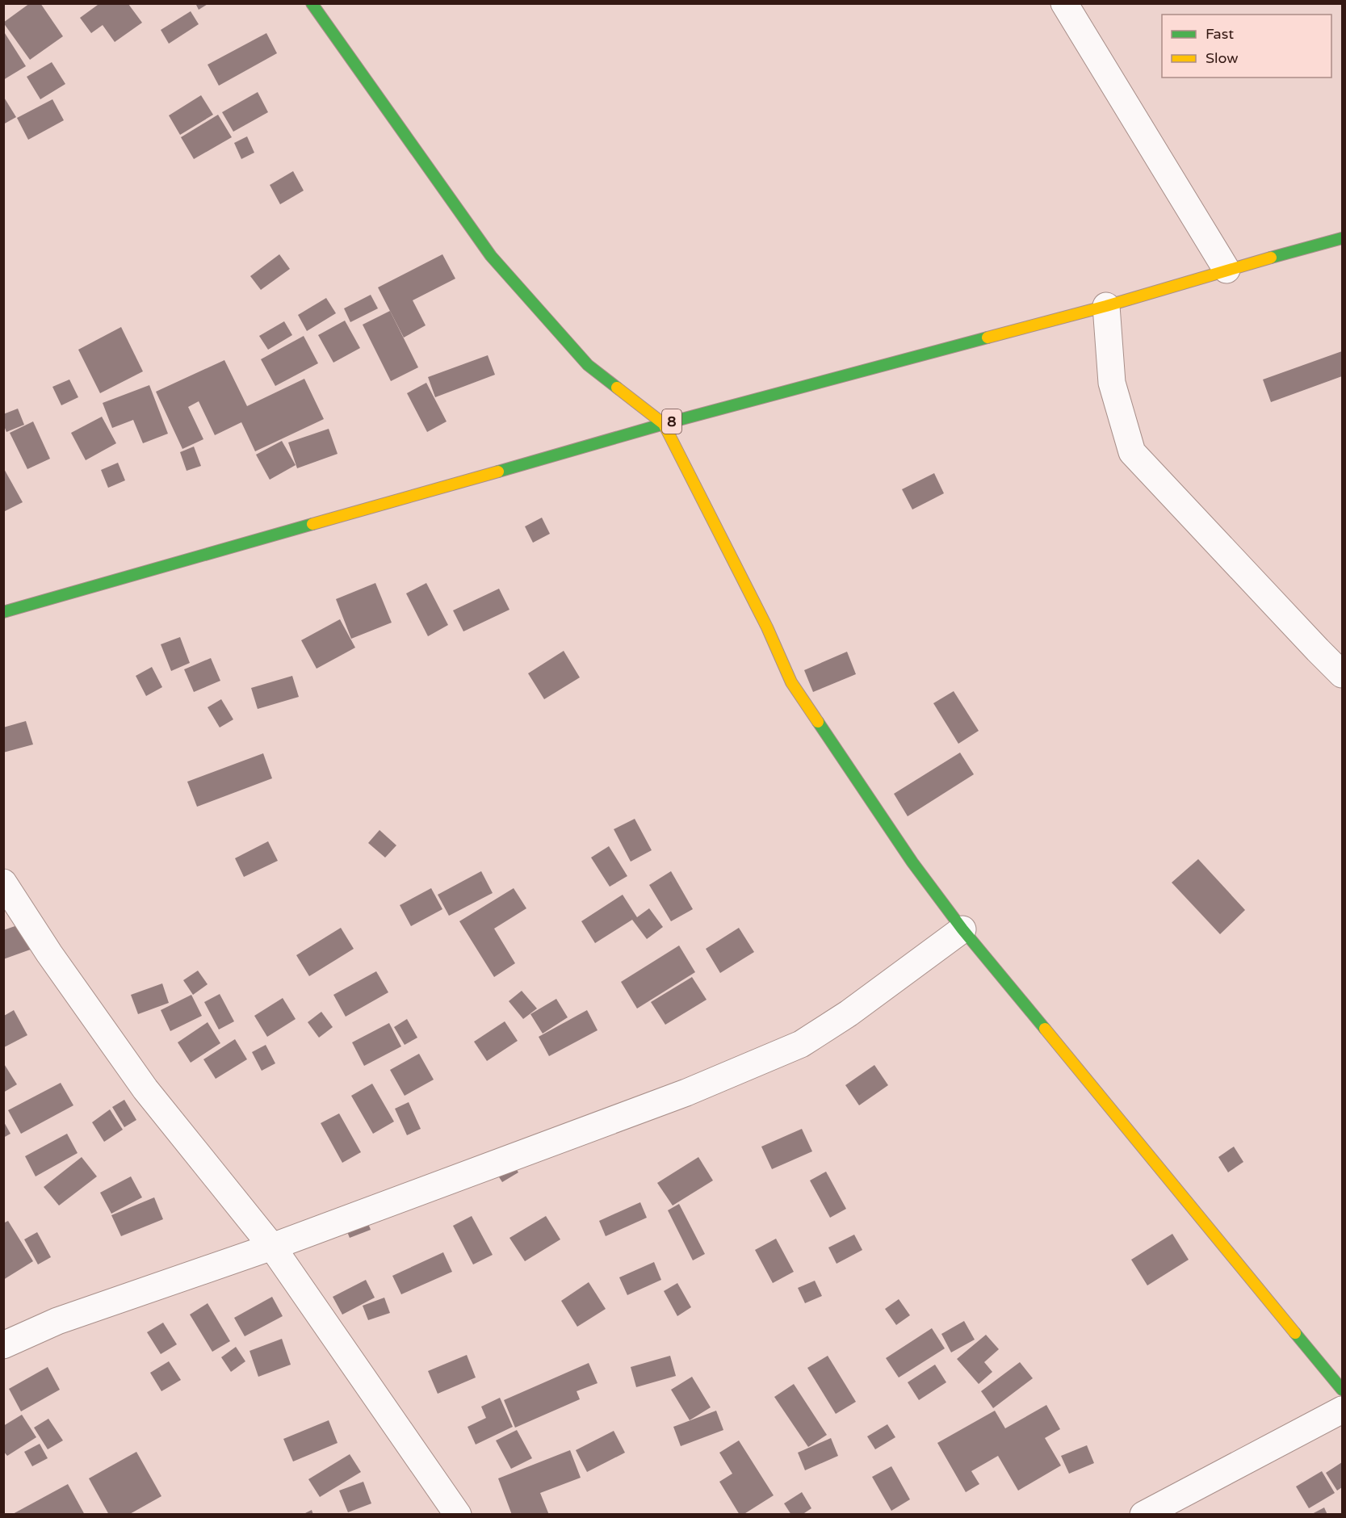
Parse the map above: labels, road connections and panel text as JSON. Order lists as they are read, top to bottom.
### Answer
{
  "streets": {
    "street": ["8"]
  },
  "legend": ["Fast", "Slow"]
}
